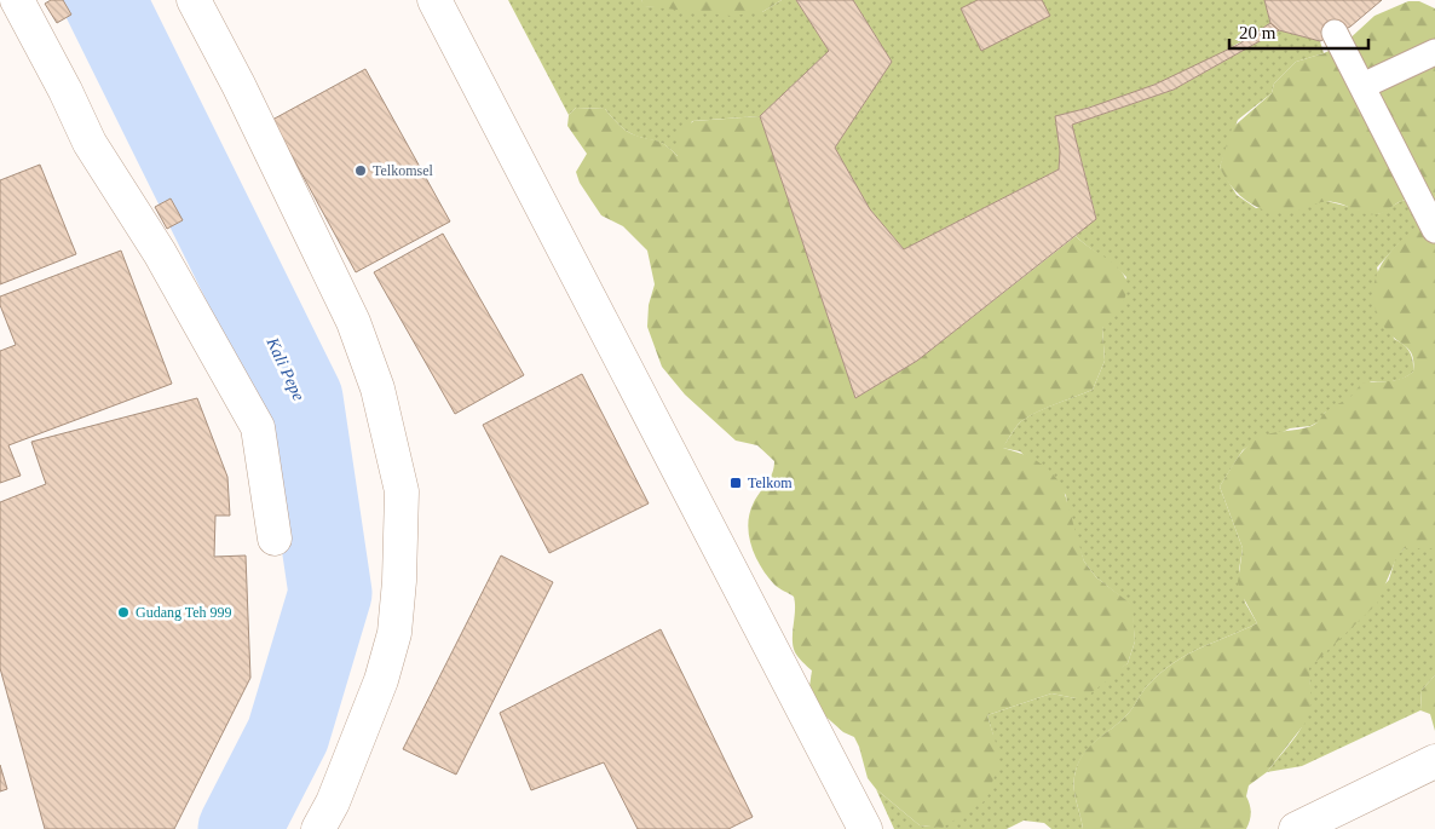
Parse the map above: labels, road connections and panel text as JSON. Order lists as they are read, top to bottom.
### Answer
{
  "water": ["Kali Pepe"],
  "places": {
    "other": ["Telkomsel", "Gudang Teh 999"],
    "transit": ["Telkom"]
  },
  "scale_bar": "20 m"
}
